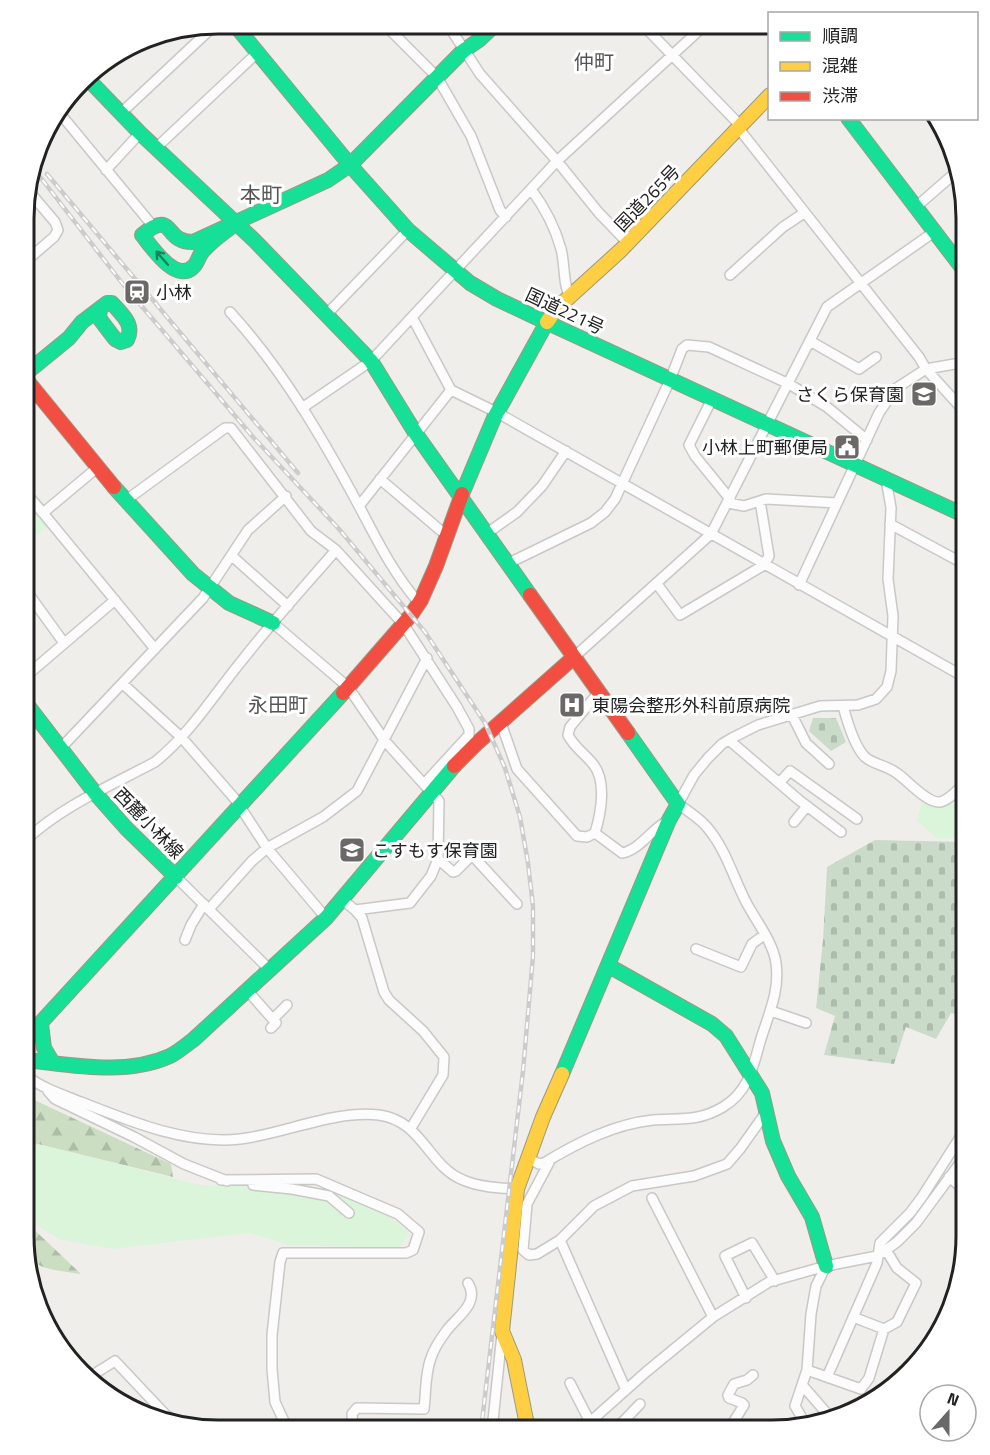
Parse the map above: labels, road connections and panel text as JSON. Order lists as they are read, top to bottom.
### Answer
{
  "streets": {
    "main road": ["国道265号", "国道221号", "西麓小林線"]
  },
  "crossings": [
    ["国道265号", "国道221号"],
    ["国道265号", "西麓小林線"]
  ],
  "districts": ["仲町", "本町", "永田町"],
  "places": {
    "station": ["小林"],
    "school or university": ["さくら保育園", "こすもす保育園"],
    "public building": ["小林上町郵便局"],
    "hospital": ["東陽会整形外科前原病院"]
  },
  "legend": ["順調", "混雑", "渋滞"],
  "north": "top"
}
